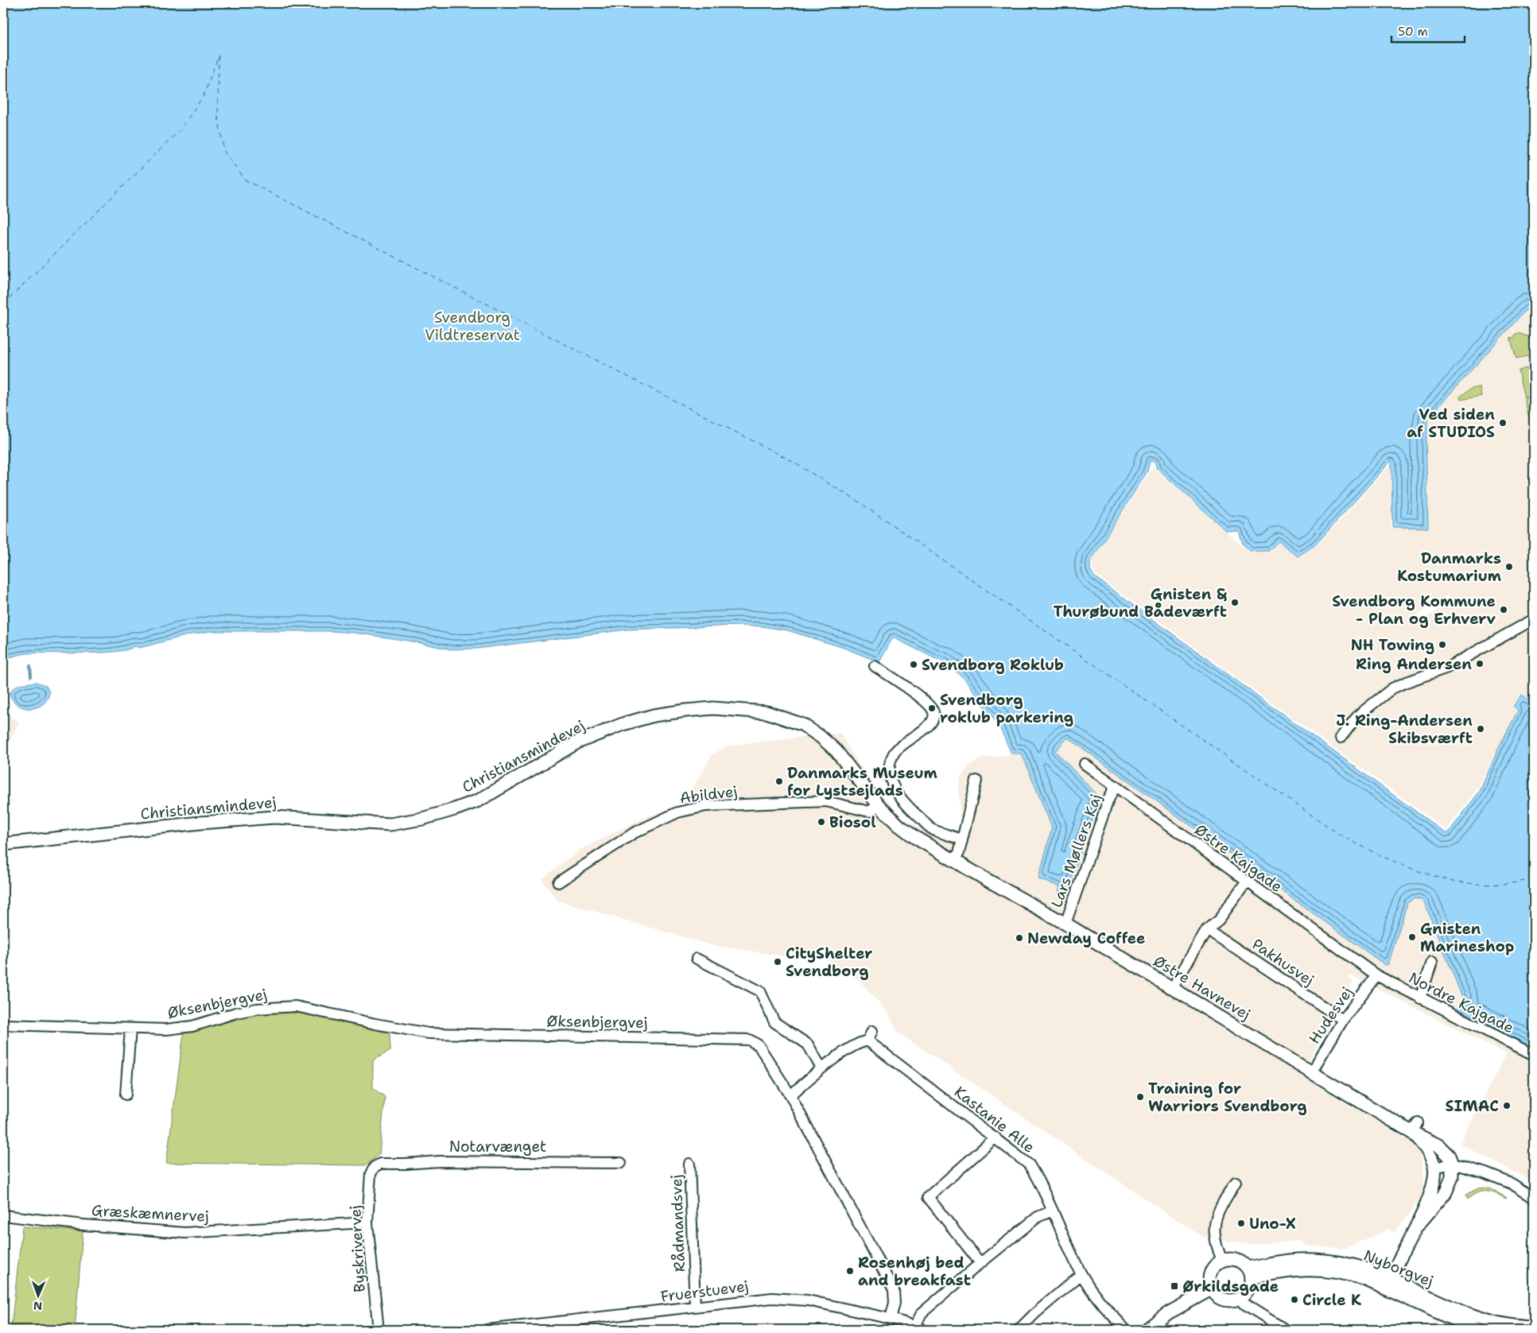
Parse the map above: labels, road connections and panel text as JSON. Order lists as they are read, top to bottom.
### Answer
{
  "streets": {
    "street": [
      "Christiansmindevej",
      "Abildvej",
      "Lars Møllers Kaj",
      "Østre Kajgade",
      "Pakhusvej",
      "Østre Havnevej",
      "Nordre Kajgade",
      "Øksenbjergvej",
      "Hudesvej",
      "Kastanie Alle",
      "Notarvænget",
      "Græskæmnervej",
      "Rådmandsvej",
      "Byskrivervej",
      "Nyborgvej",
      "Fruerstuevej"
    ]
  },
  "crossings": [
    ["Christiansmindevej", "Abildvej"],
    ["Christiansmindevej", "Østre Havnevej"],
    ["Abildvej", "Østre Havnevej"],
    ["Lars Møllers Kaj", "Østre Kajgade"],
    ["Lars Møllers Kaj", "Østre Havnevej"],
    ["Østre Kajgade", "Nordre Kajgade"],
    ["Østre Kajgade", "Hudesvej"],
    ["Pakhusvej", "Hudesvej"],
    ["Østre Havnevej", "Hudesvej"],
    ["Nordre Kajgade", "Hudesvej"],
    ["Øksenbjergvej", "Fruerstuevej"],
    ["Notarvænget", "Byskrivervej"],
    ["Græskæmnervej", "Byskrivervej"],
    ["Rådmandsvej", "Fruerstuevej"]
  ],
  "parks": ["Svendborg Vildtreservat"],
  "places": {
    "other": [
      "Ved siden af STUDIOS",
      "Danmarks Kostumarium",
      "Gnisten & Thurøbund Bådeværft",
      "Svendborg Kommune - Plan og Erhverv",
      "NH Towing",
      "Ring Andersen",
      "Svendborg Roklub",
      "Svendborg roklub parkering",
      "J. Ring-Andersen Skibsværft",
      "Danmarks Museum for Lystsejlads",
      "Biosol",
      "Gnisten Marineshop",
      "Newday Coffee",
      "CityShelter Svendborg",
      "Training for Warriors Svendborg",
      "SIMAC",
      "Uno-X",
      "Rosenhøj bed and breakfast",
      "Circle K"
    ],
    "transit": ["Ørkildsgade"]
  },
  "scale_bar": "50 m",
  "north": "bottom"
}
